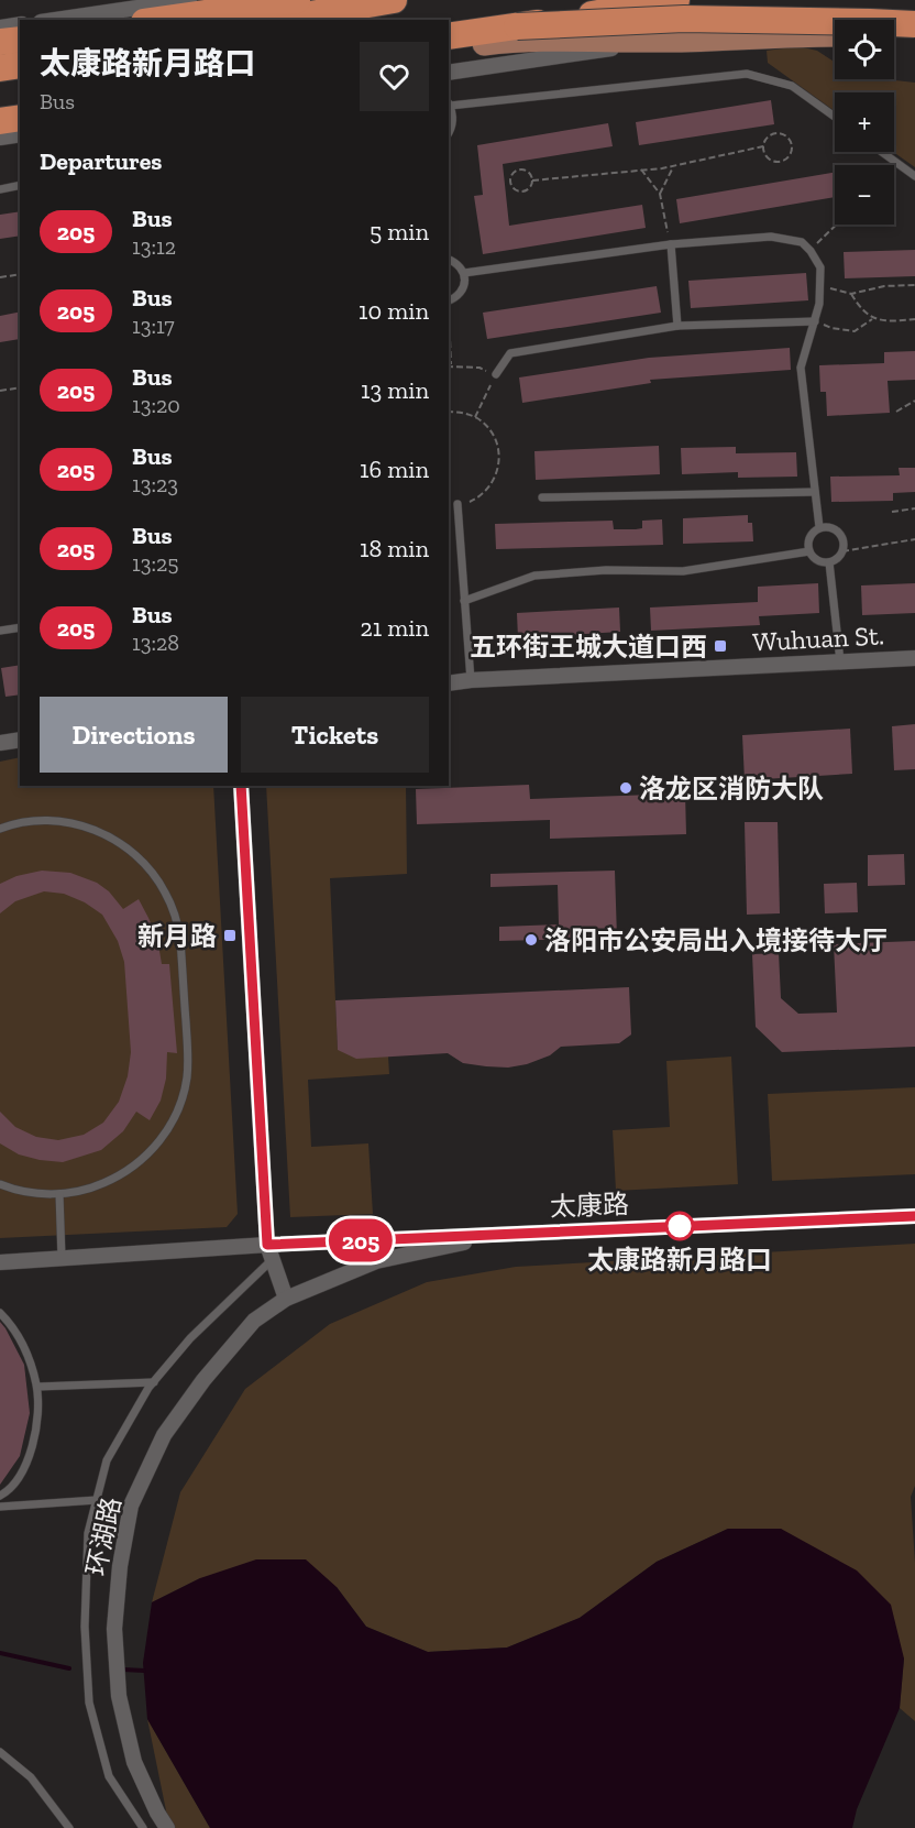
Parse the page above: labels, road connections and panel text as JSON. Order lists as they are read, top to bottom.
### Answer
{
  "streets": {
    "street": ["Wuhuan St.", "太康路", "环湖路"]
  },
  "crossings": [
    ["太康路", "环湖路"]
  ],
  "places": {
    "transit": ["五环街王城大道口西", "新月路"],
    "other": ["洛龙区消防大队", "洛阳市公安局出入境接待大厅", "太康路新月路口"]
  },
  "lines": ["bus line 205"],
  "page": {
    "on_map": "205",
    "map_buttons": ["+", "−"],
    "heading": [
      ["太康路新月路口", "Bus"],
      "Departures"
    ],
    "list": [
      {
        "mark": "205",
        "name": "Bus",
        "note": "13:12",
        "value": "5 min"
      },
      {
        "mark": "205",
        "name": "Bus",
        "note": "13:17",
        "value": "10 min"
      },
      {
        "mark": "205",
        "name": "Bus",
        "note": "13:20",
        "value": "13 min"
      },
      {
        "mark": "205",
        "name": "Bus",
        "note": "13:23",
        "value": "16 min"
      },
      {
        "mark": "205",
        "name": "Bus",
        "note": "13:25",
        "value": "18 min"
      },
      {
        "mark": "205",
        "name": "Bus",
        "note": "13:28",
        "value": "21 min"
      }
    ],
    "buttons": ["Directions", "Tickets"]
  }
}
